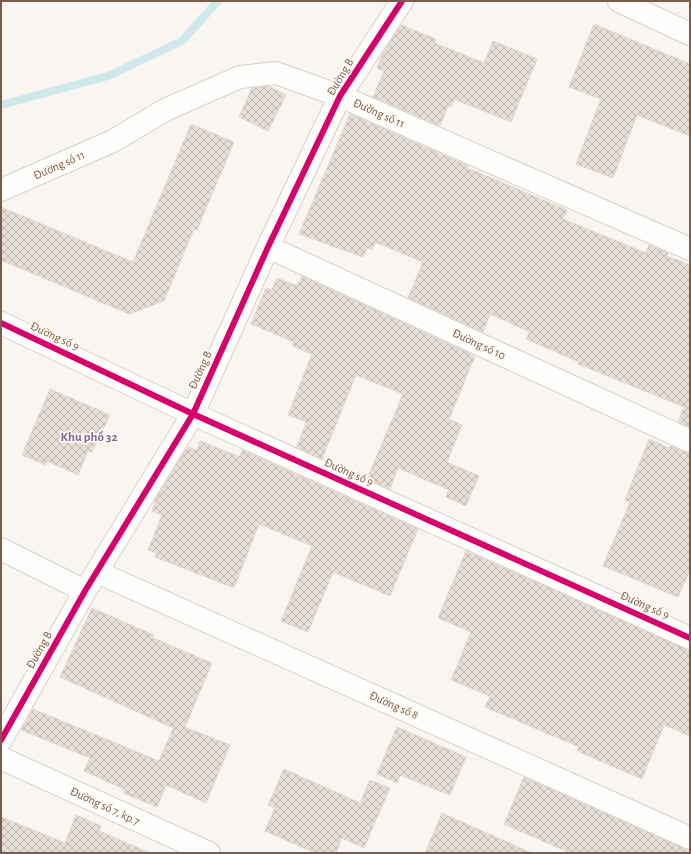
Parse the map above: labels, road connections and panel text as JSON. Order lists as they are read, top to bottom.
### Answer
{
  "streets": {
    "street": [
      "Đường B",
      "Đường số 11",
      "Đường số 9",
      "Đường số 10",
      "Đường số 8",
      "Đường số 7, kp.7"
    ]
  },
  "crossings": [
    ["Đường B", "Đường số 11"],
    ["Đường B", "Đường số 9"],
    ["Đường B", "Đường số 10"],
    ["Đường B", "Đường số 8"]
  ],
  "districts": ["Khu phố 32"]
}
